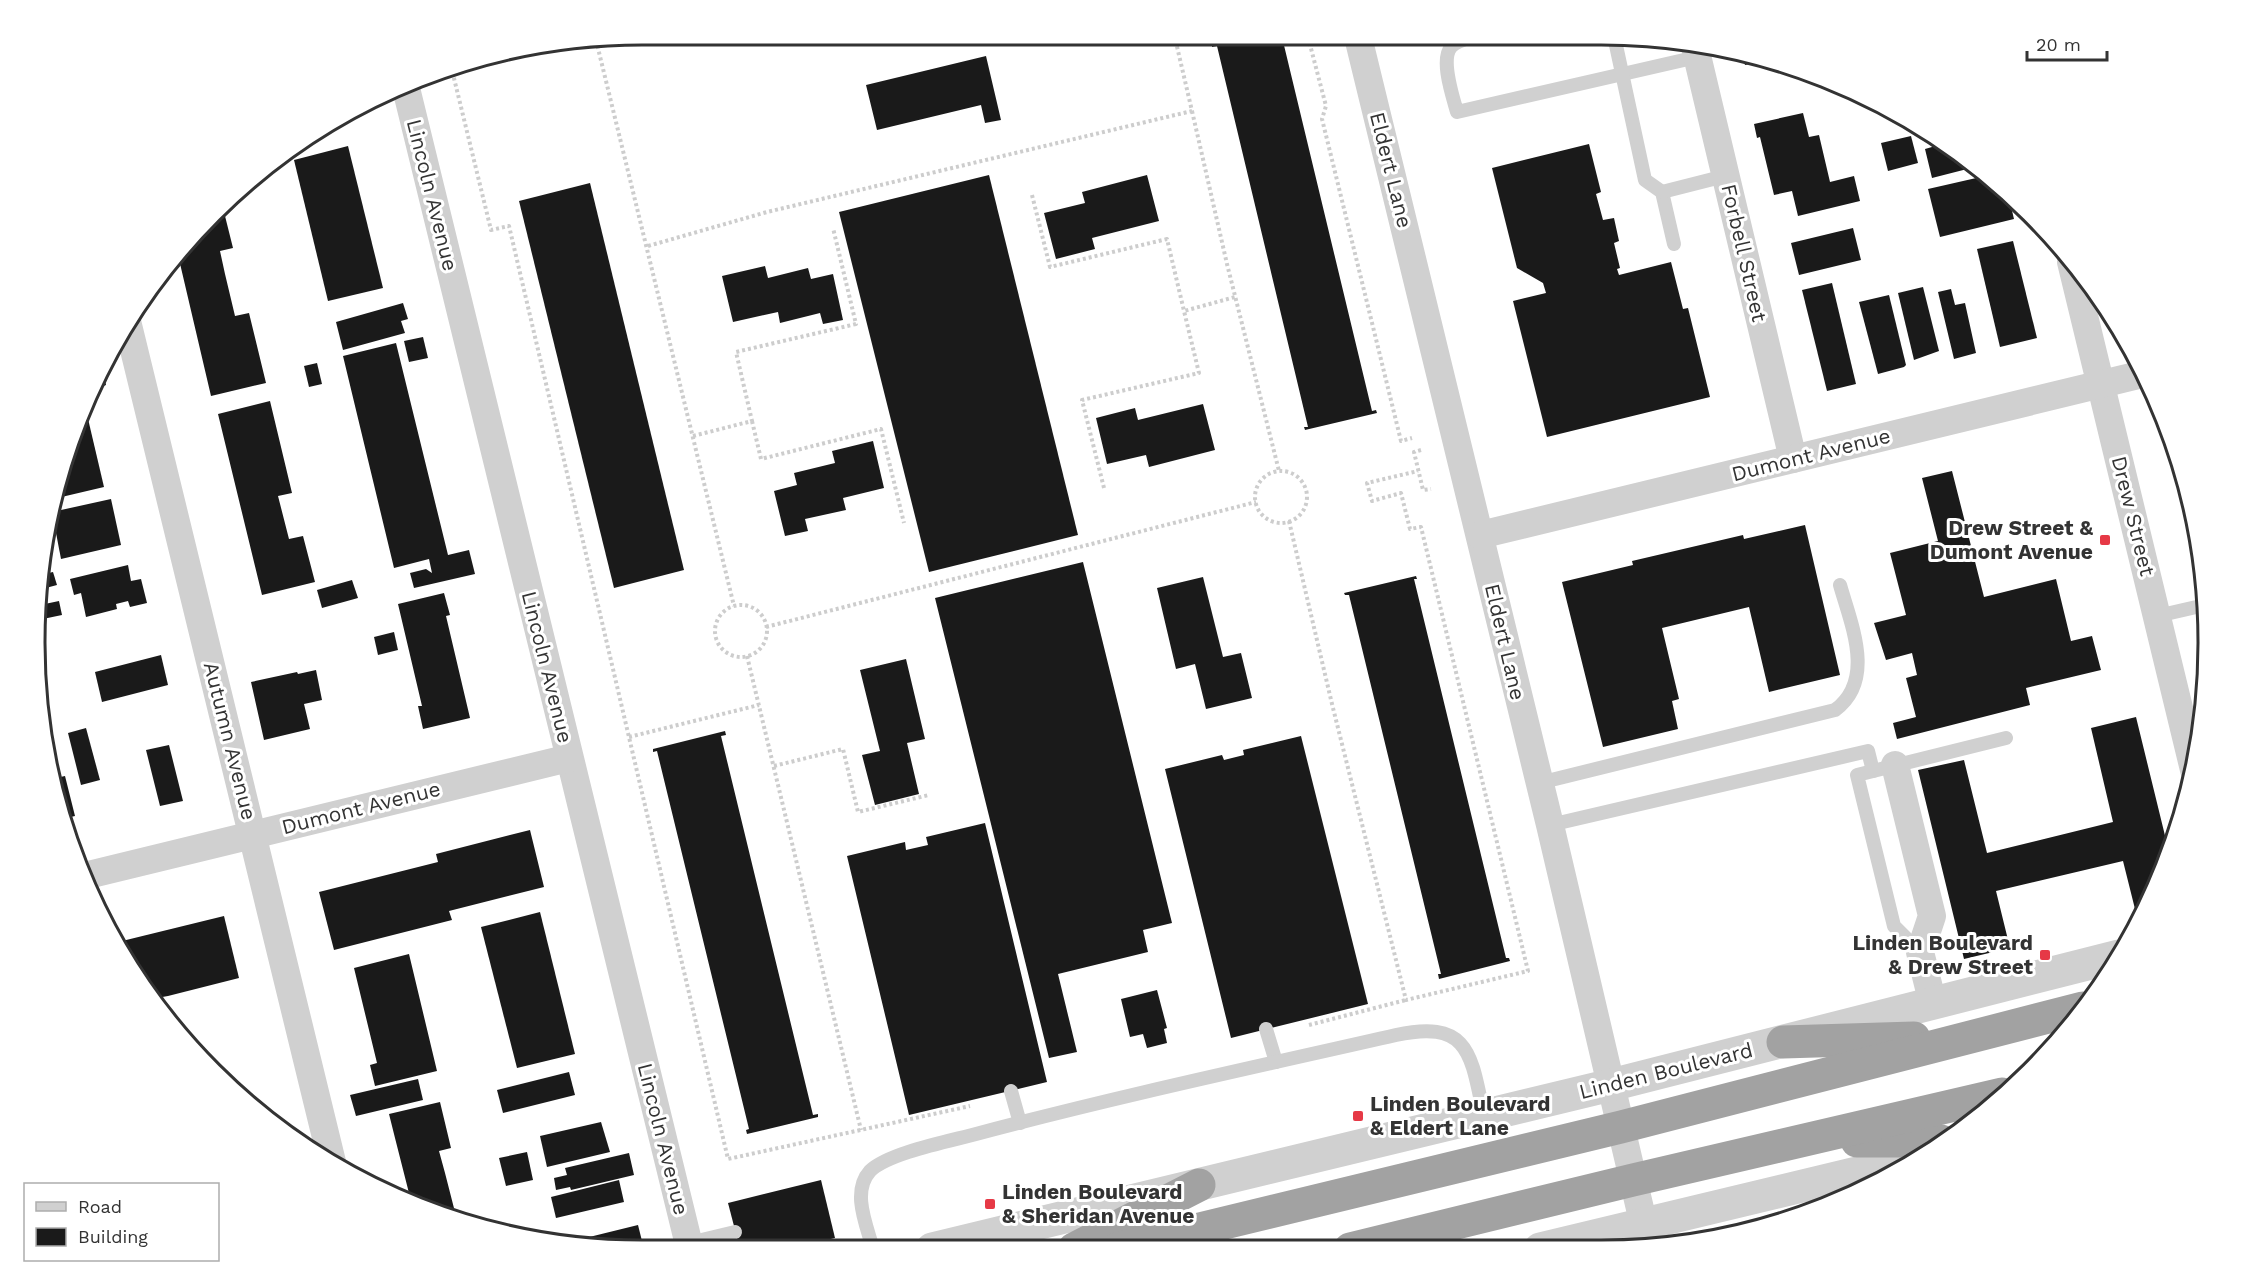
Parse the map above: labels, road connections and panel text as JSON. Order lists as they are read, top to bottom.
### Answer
{
  "streets": {
    "highway": ["Linden Boulevard"],
    "street": [
      "Eldert Lane",
      "Lincoln Avenue",
      "Forbell Street",
      "Dumont Avenue",
      "Drew Street",
      "Autumn Avenue"
    ]
  },
  "crossings": [
    ["Eldert Lane", "Dumont Avenue"],
    ["Eldert Lane", "Linden Boulevard"],
    ["Lincoln Avenue", "Dumont Avenue"],
    ["Forbell Street", "Dumont Avenue"],
    ["Dumont Avenue", "Drew Street"],
    ["Dumont Avenue", "Autumn Avenue"]
  ],
  "places": {
    "transit": [
      "Drew Street & Dumont Avenue",
      "Linden Boulevard & Drew Street",
      "Linden Boulevard & Eldert Lane",
      "Linden Boulevard & Sheridan Avenue"
    ]
  },
  "legend": ["Road", "Building"],
  "scale_bar": "20 m"
}
